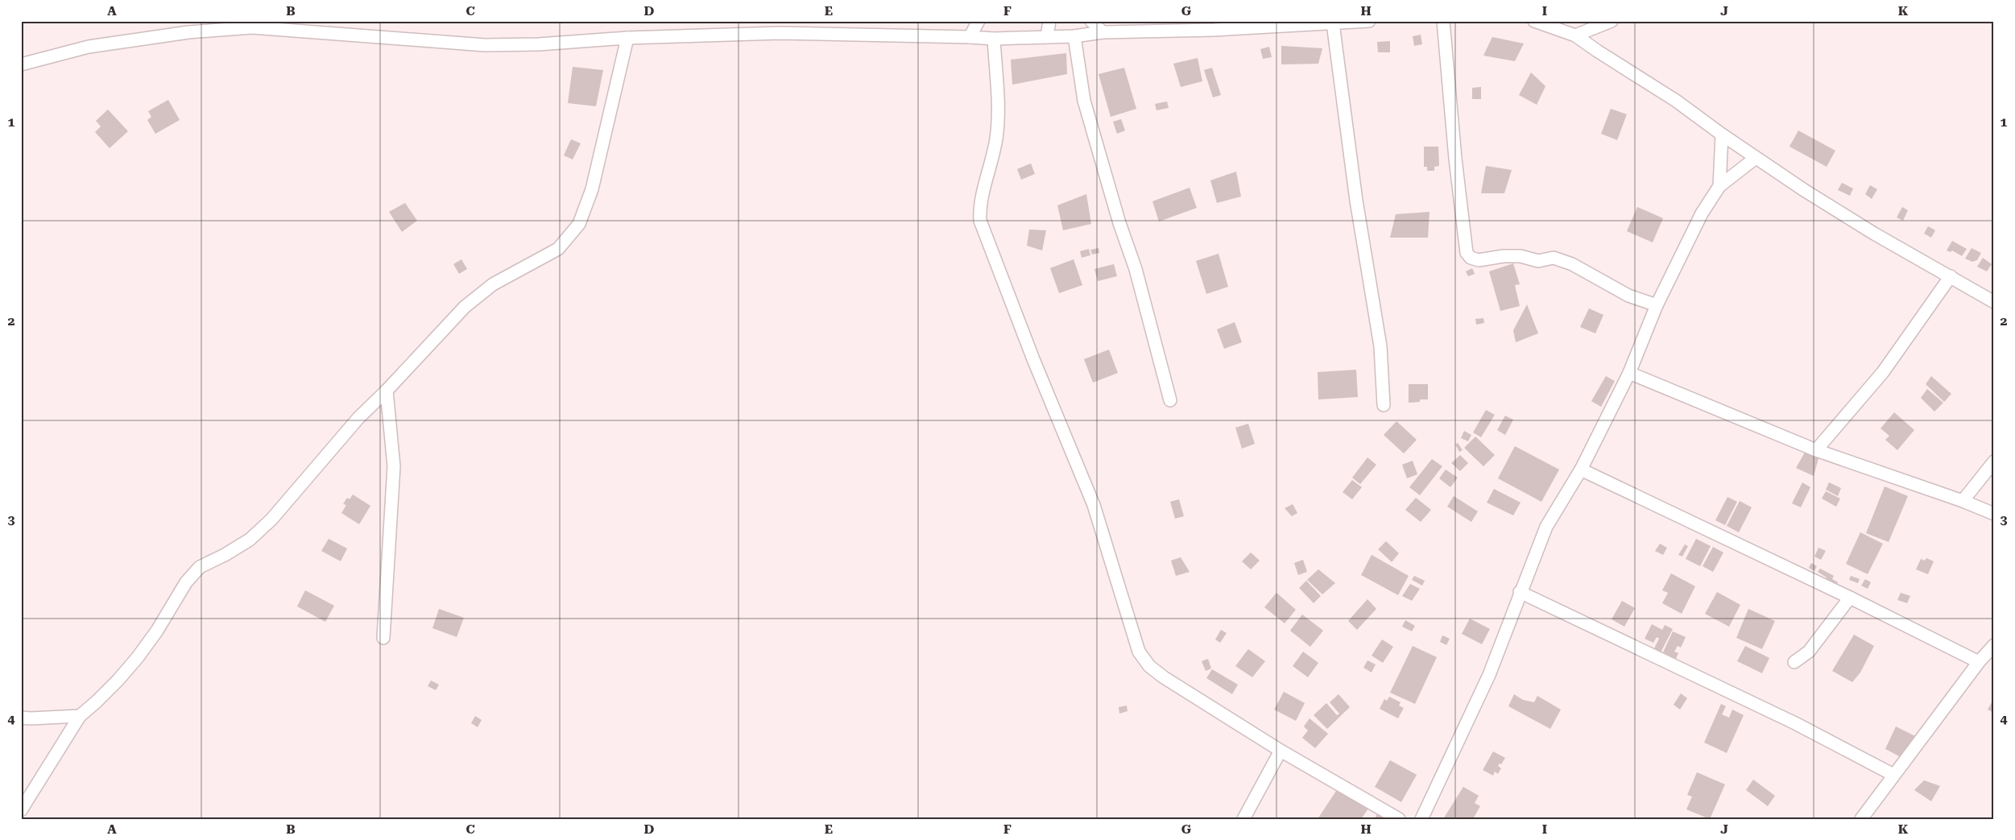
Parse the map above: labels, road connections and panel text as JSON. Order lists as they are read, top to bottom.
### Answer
{
  "grid": {
    "columns": [
      "A",
      "B",
      "C",
      "D",
      "E",
      "F",
      "G",
      "H",
      "I",
      "J",
      "K"
    ],
    "rows": [
      "1",
      "2",
      "3",
      "4"
    ]
  }
}
